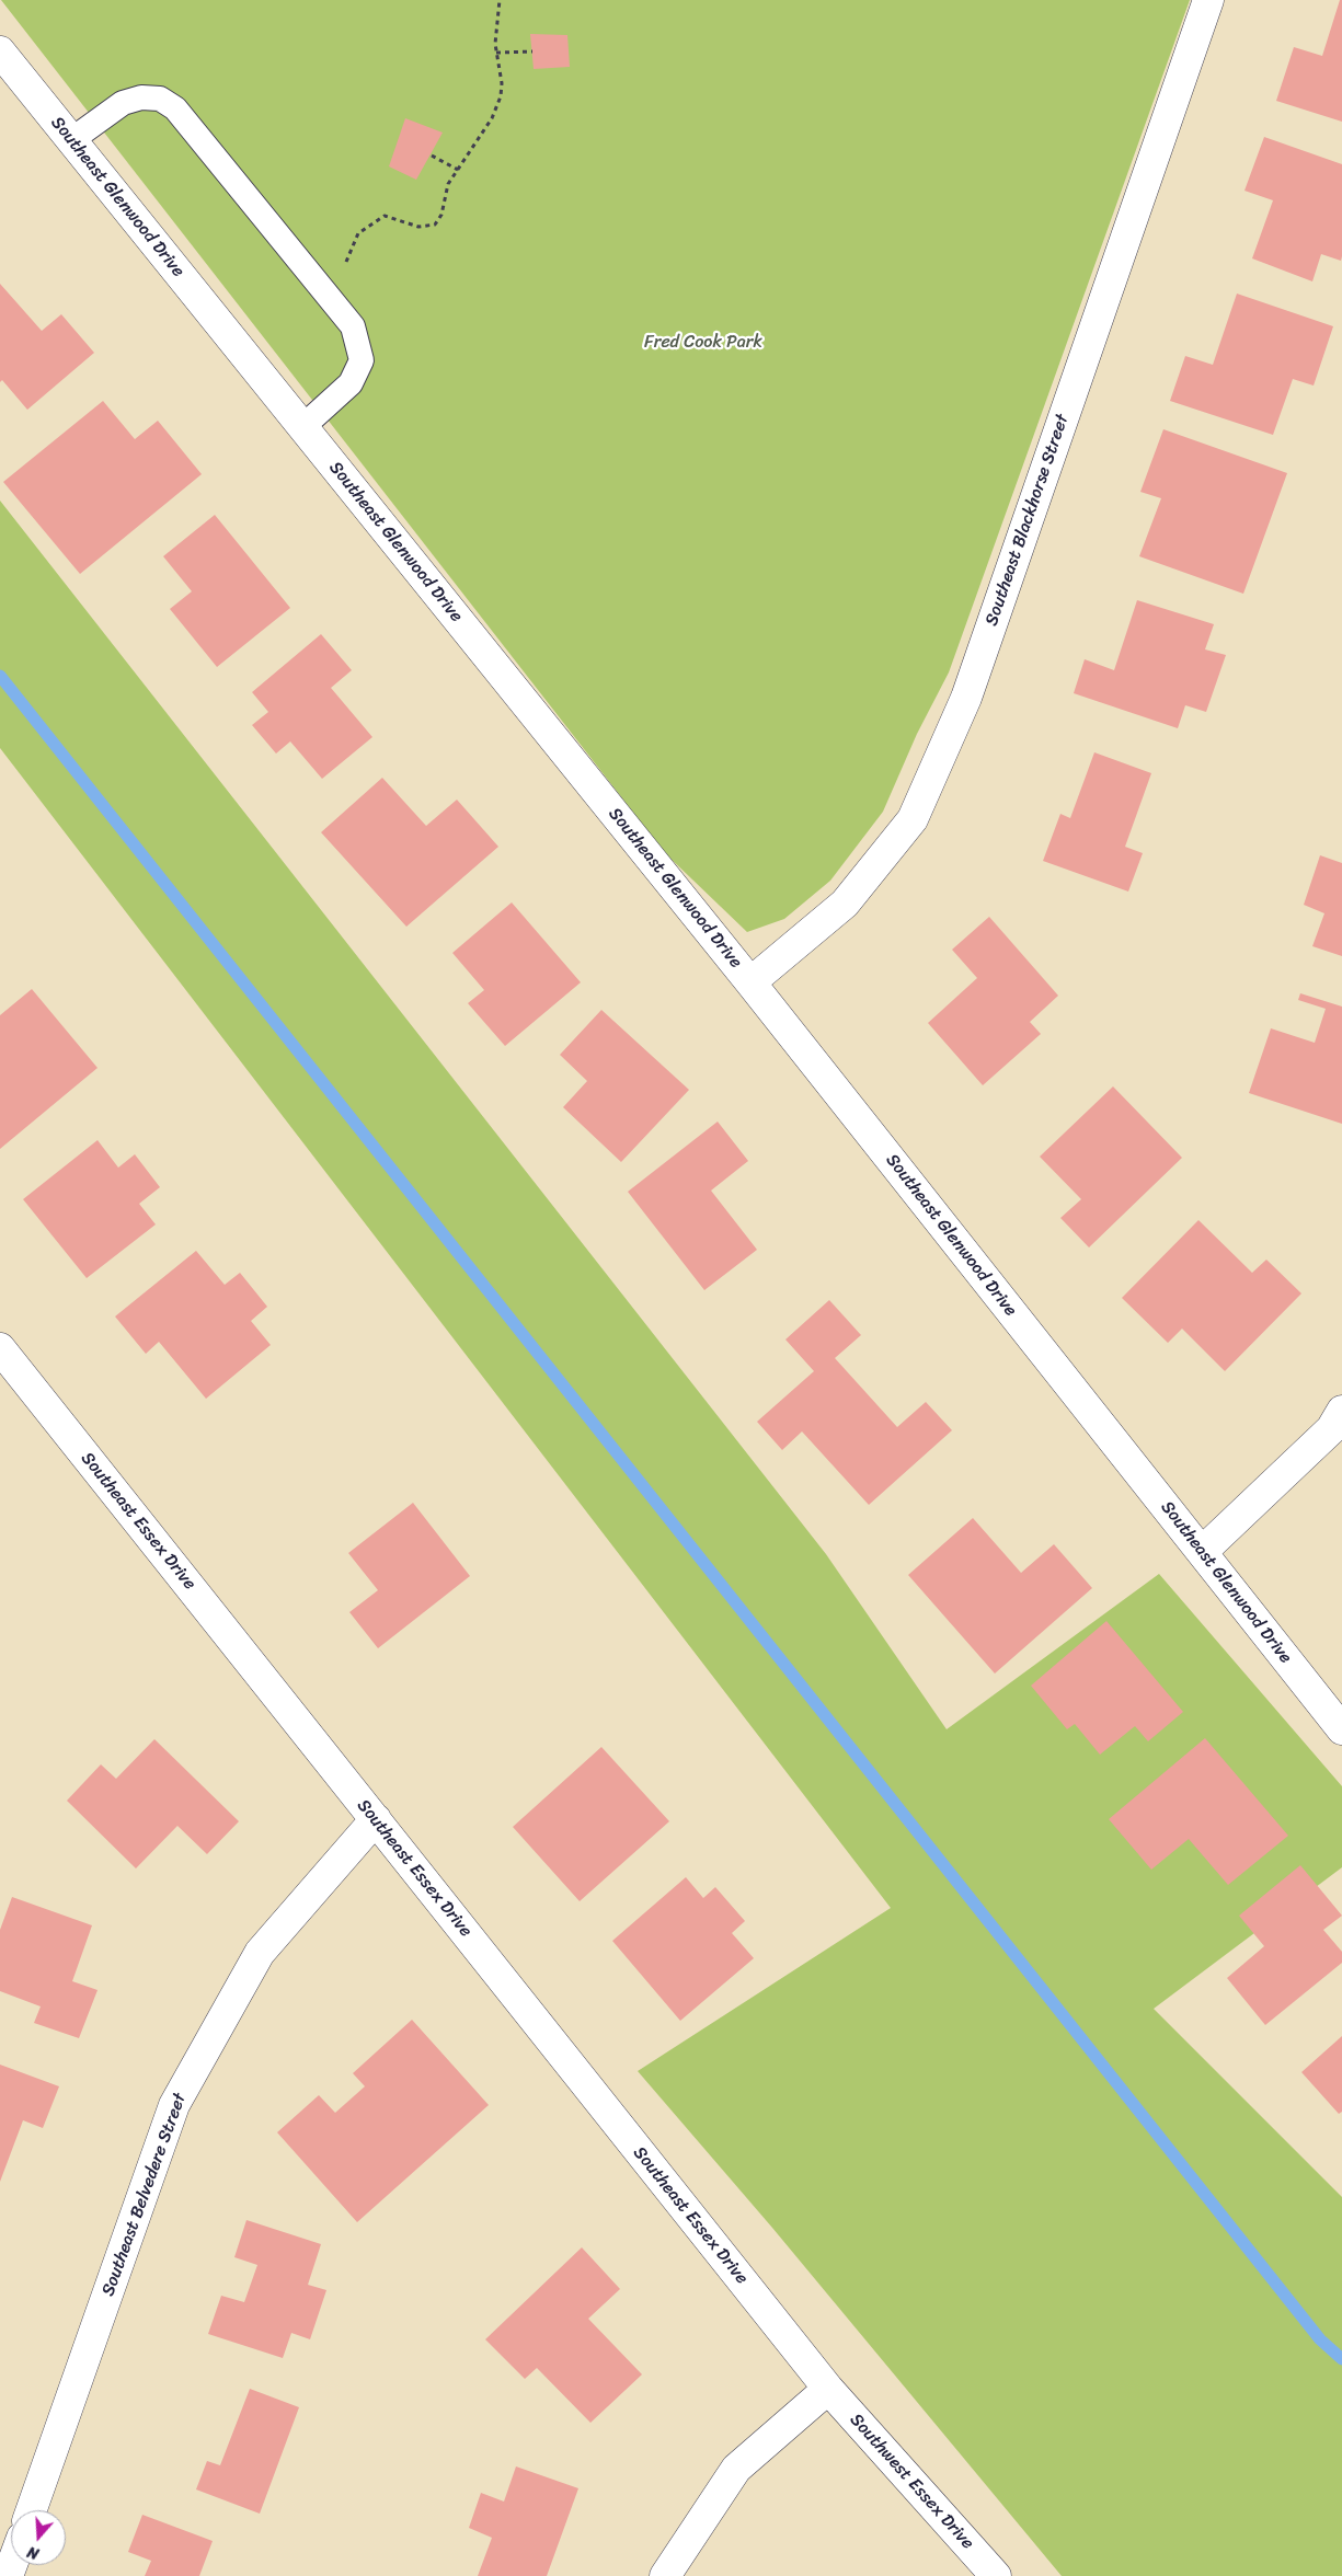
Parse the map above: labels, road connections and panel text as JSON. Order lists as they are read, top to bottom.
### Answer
{
  "streets": {
    "street": [
      "Southeast Glenwood Drive",
      "Southeast Blackhorse Street",
      "Southeast Essex Drive",
      "Southeast Belvedere Street",
      "Southwest Essex Drive"
    ]
  },
  "crossings": [
    ["Southeast Glenwood Drive", "Southeast Blackhorse Street"],
    ["Southeast Essex Drive", "Southeast Belvedere Street"],
    ["Southeast Essex Drive", "Southwest Essex Drive"]
  ],
  "parks": ["Fred Cook Park"],
  "north": "bottom"
}
